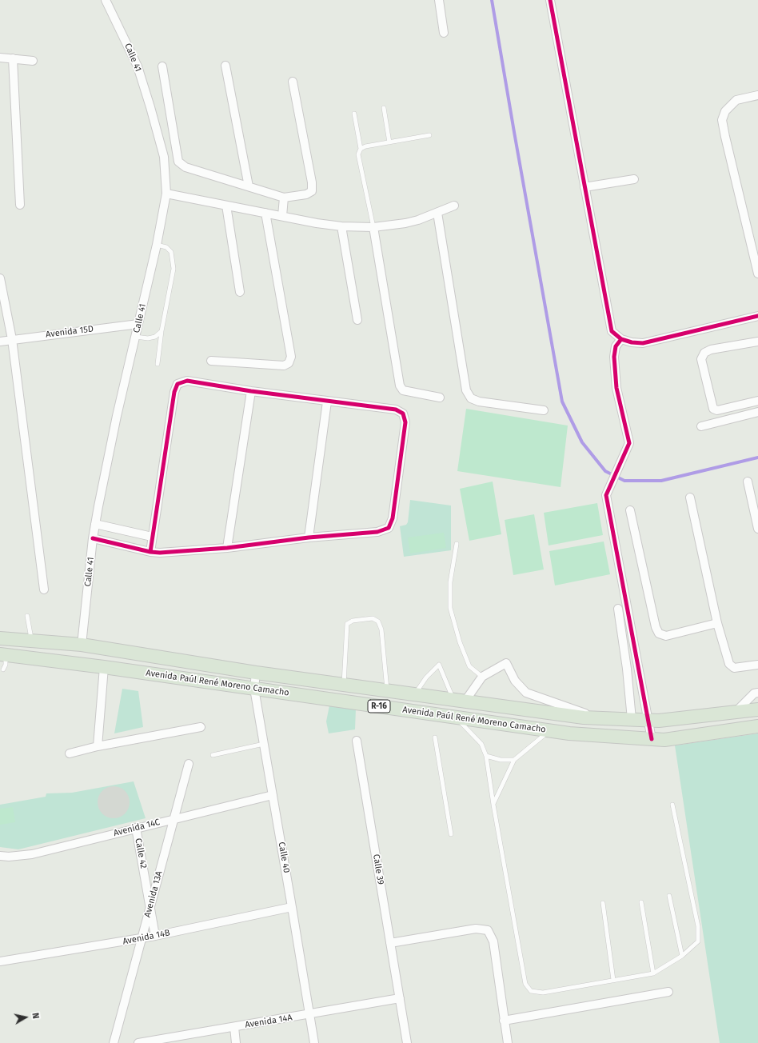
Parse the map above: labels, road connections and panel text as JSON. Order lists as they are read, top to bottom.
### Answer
{
  "streets": {
    "main road": ["Avenida Paúl René Moreno Camacho", "R-16"],
    "street": [
      "Calle 41",
      "Avenida 15D",
      "Avenida 14C",
      "Calle 42",
      "Calle 40",
      "Calle 39",
      "Avenida 13A",
      "Avenida 14B",
      "Avenida 14A"
    ]
  },
  "crossings": [
    ["Calle 41", "Avenida 15D"],
    ["Calle 41", "Avenida Paúl René Moreno Camacho"],
    ["Avenida Paúl René Moreno Camacho", "Calle 40"],
    ["Avenida 14C", "Calle 42"],
    ["Avenida 14C", "Calle 40"],
    ["Calle 42", "Avenida 14B"],
    ["Calle 40", "Avenida 14B"],
    ["Calle 40", "Avenida 14A"],
    ["Calle 39", "Avenida 14A"]
  ],
  "north": "right"
}
